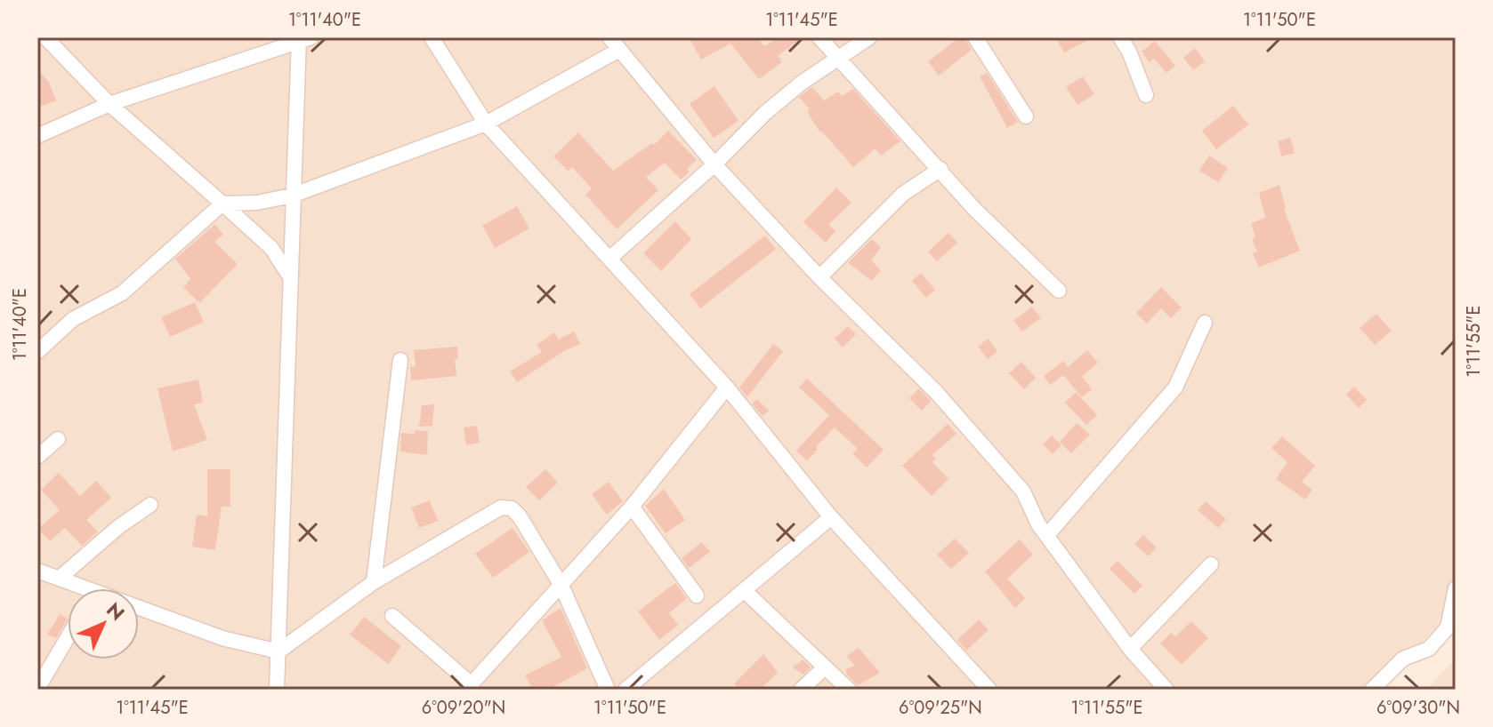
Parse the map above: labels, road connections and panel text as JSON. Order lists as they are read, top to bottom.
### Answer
{
  "north": "top right",
  "coordinates": [
    "1°11'40\"E",
    "1°11'45\"E",
    "1°11'50\"E",
    "1°11'55\"E",
    "6°09'20\"N",
    "6°09'25\"N",
    "6°09'30\"N"
  ]
}
